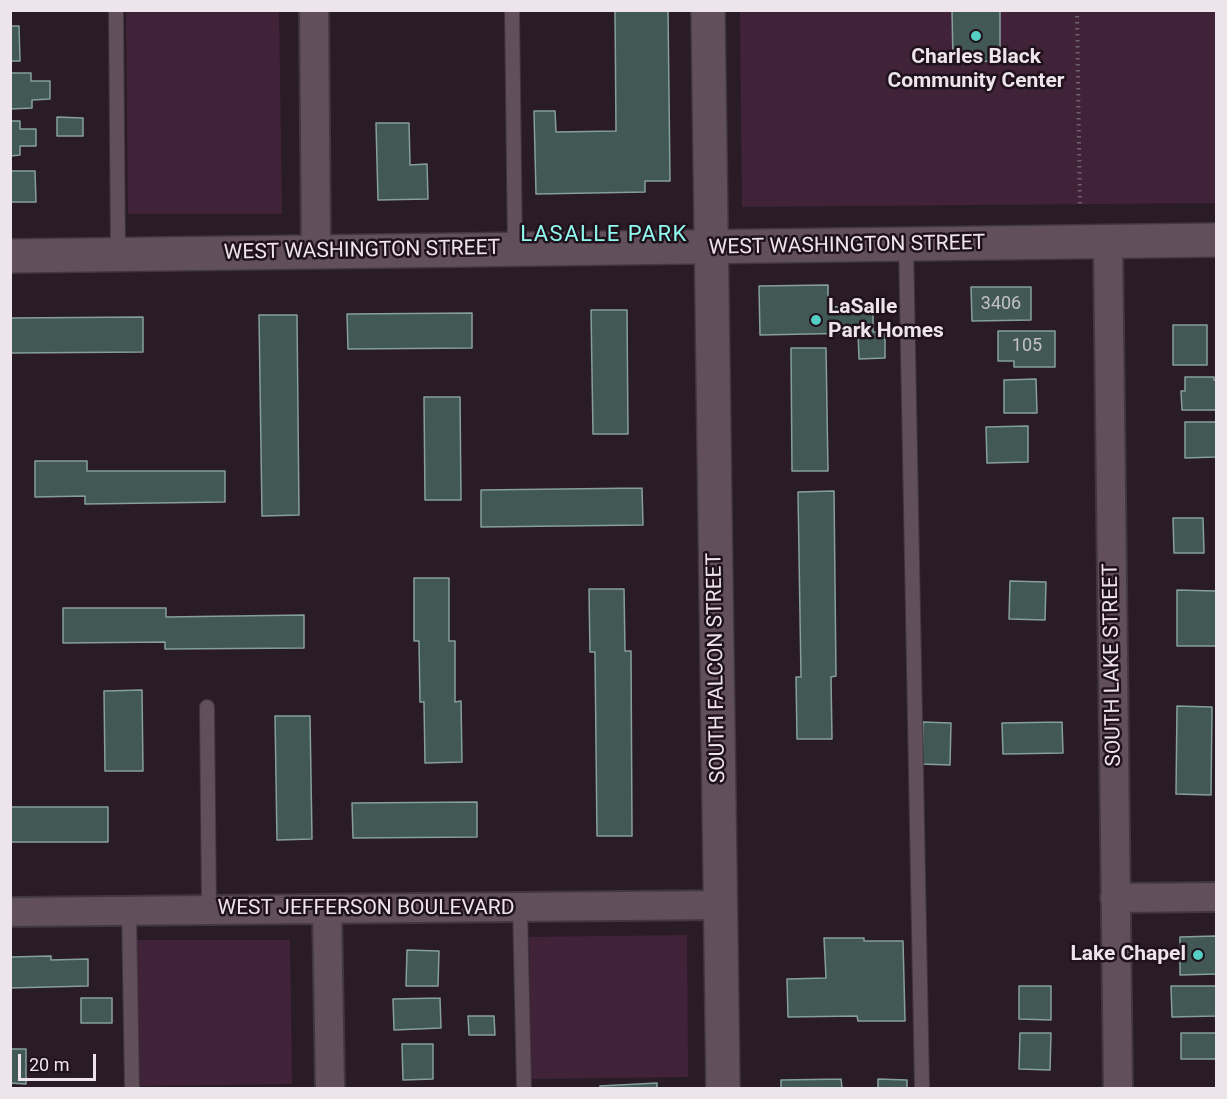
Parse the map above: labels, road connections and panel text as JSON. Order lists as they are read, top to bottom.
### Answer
{
  "streets": {
    "street": [
      "WEST WASHINGTON STREET",
      "SOUTH LAKE STREET",
      "SOUTH FALCON STREET",
      "WEST JEFFERSON BOULEVARD"
    ]
  },
  "crossings": [
    ["WEST WASHINGTON STREET", "SOUTH LAKE STREET"],
    ["WEST WASHINGTON STREET", "SOUTH FALCON STREET"],
    ["SOUTH FALCON STREET", "WEST JEFFERSON BOULEVARD"]
  ],
  "districts": ["LASALLE PARK"],
  "places": ["Charles Black Community Center", "LaSalle Park Homes", "Lake Chapel"],
  "house_numbers": ["3406", "105"],
  "scale_bar": "20 m"
}
